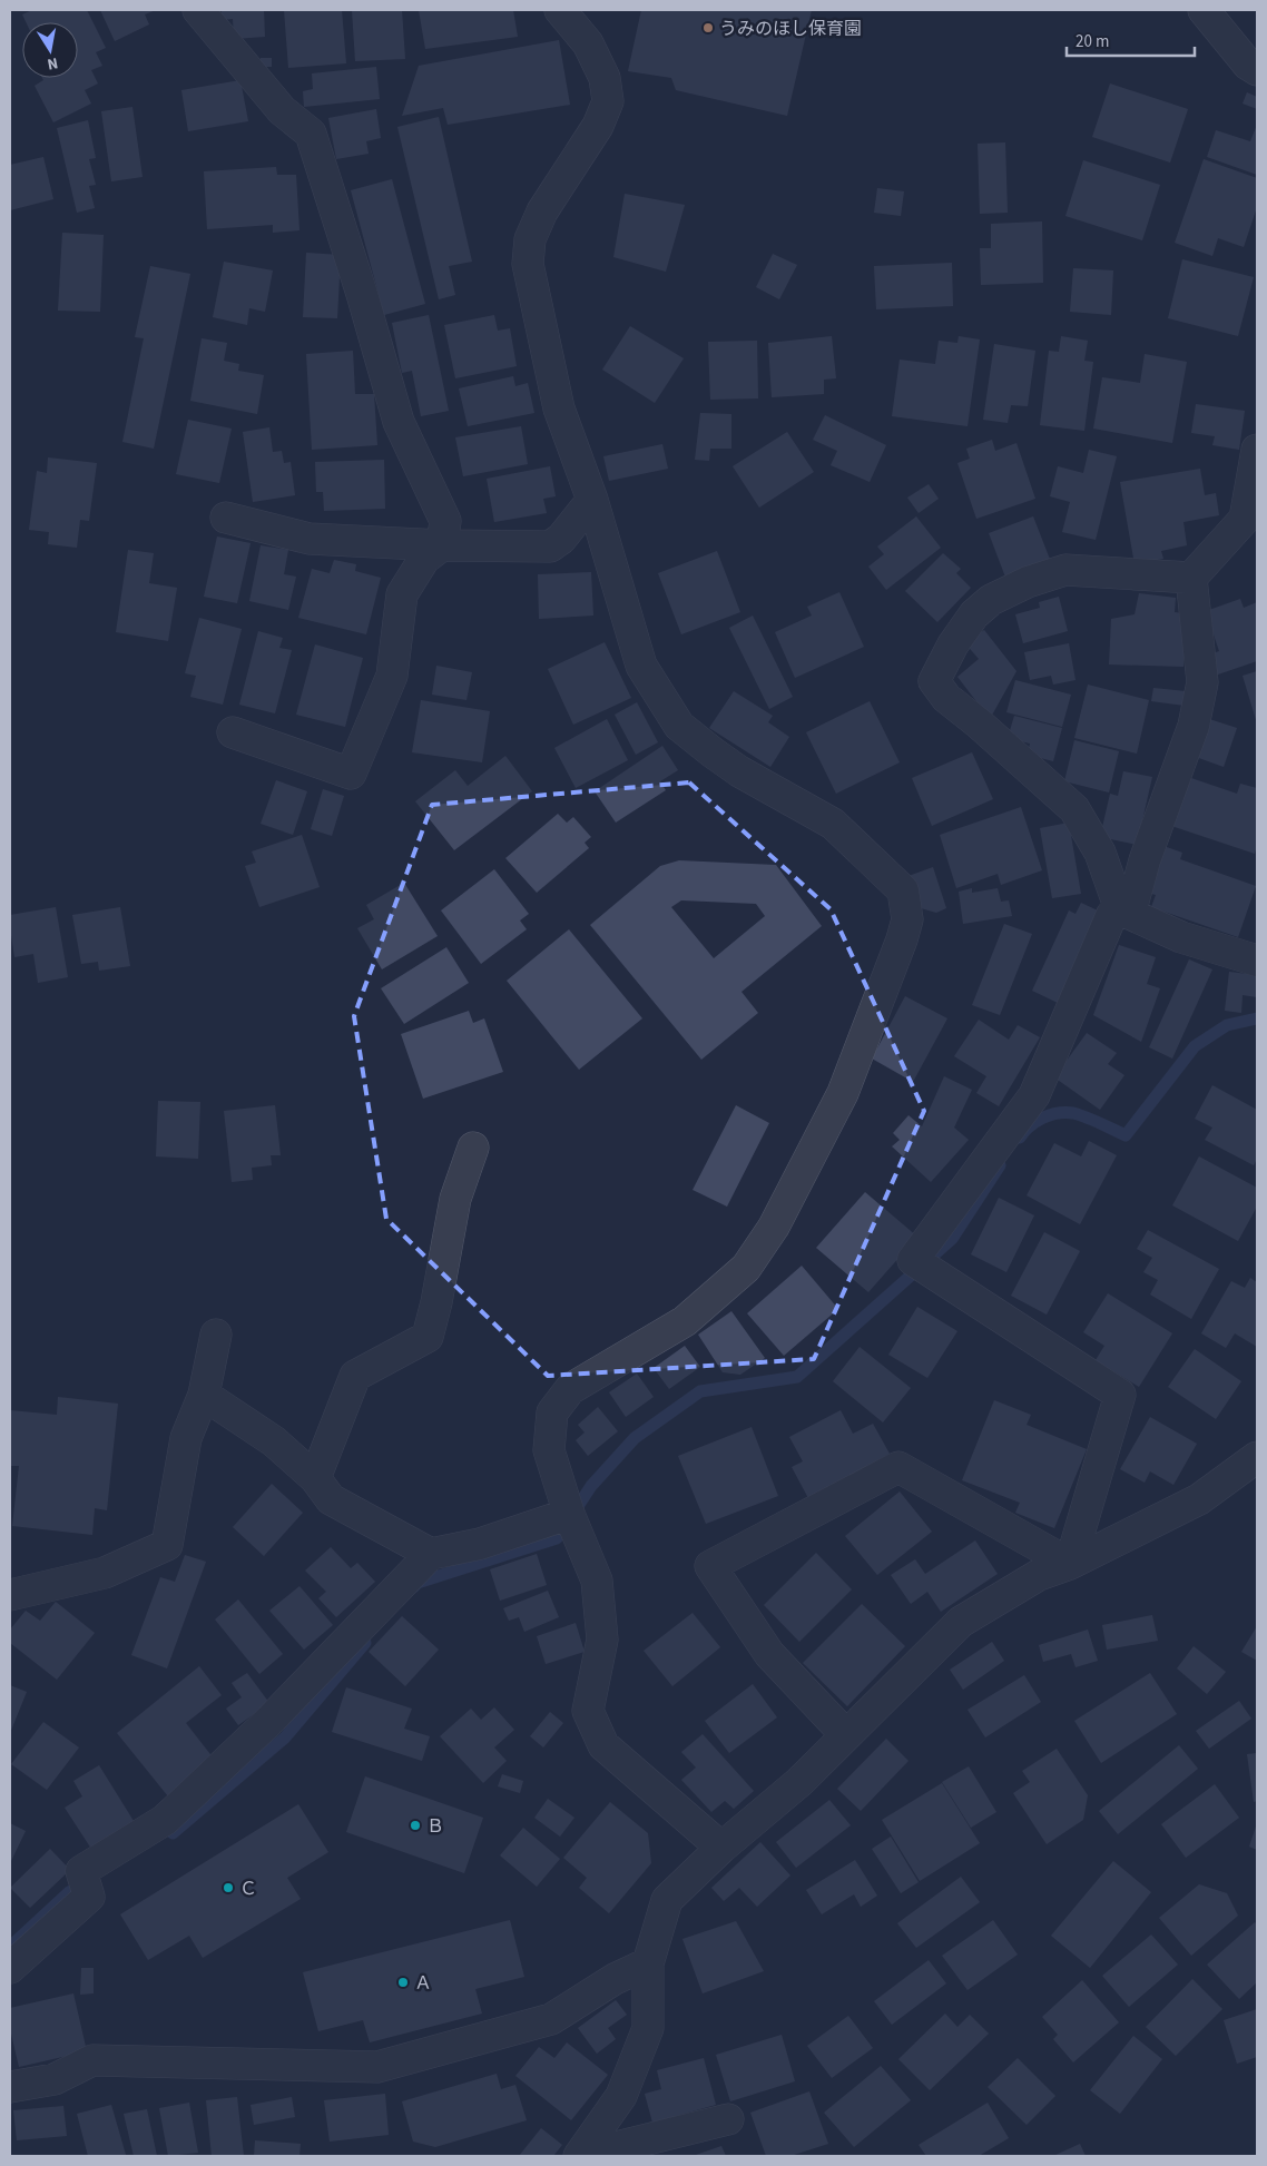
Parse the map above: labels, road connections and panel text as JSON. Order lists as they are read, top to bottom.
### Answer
{
  "places": [
    "うみのほし保育園",
    "Ｂ",
    "Ｃ",
    "Ａ"
  ],
  "scale_bar": "20 m",
  "north": "bottom"
}
